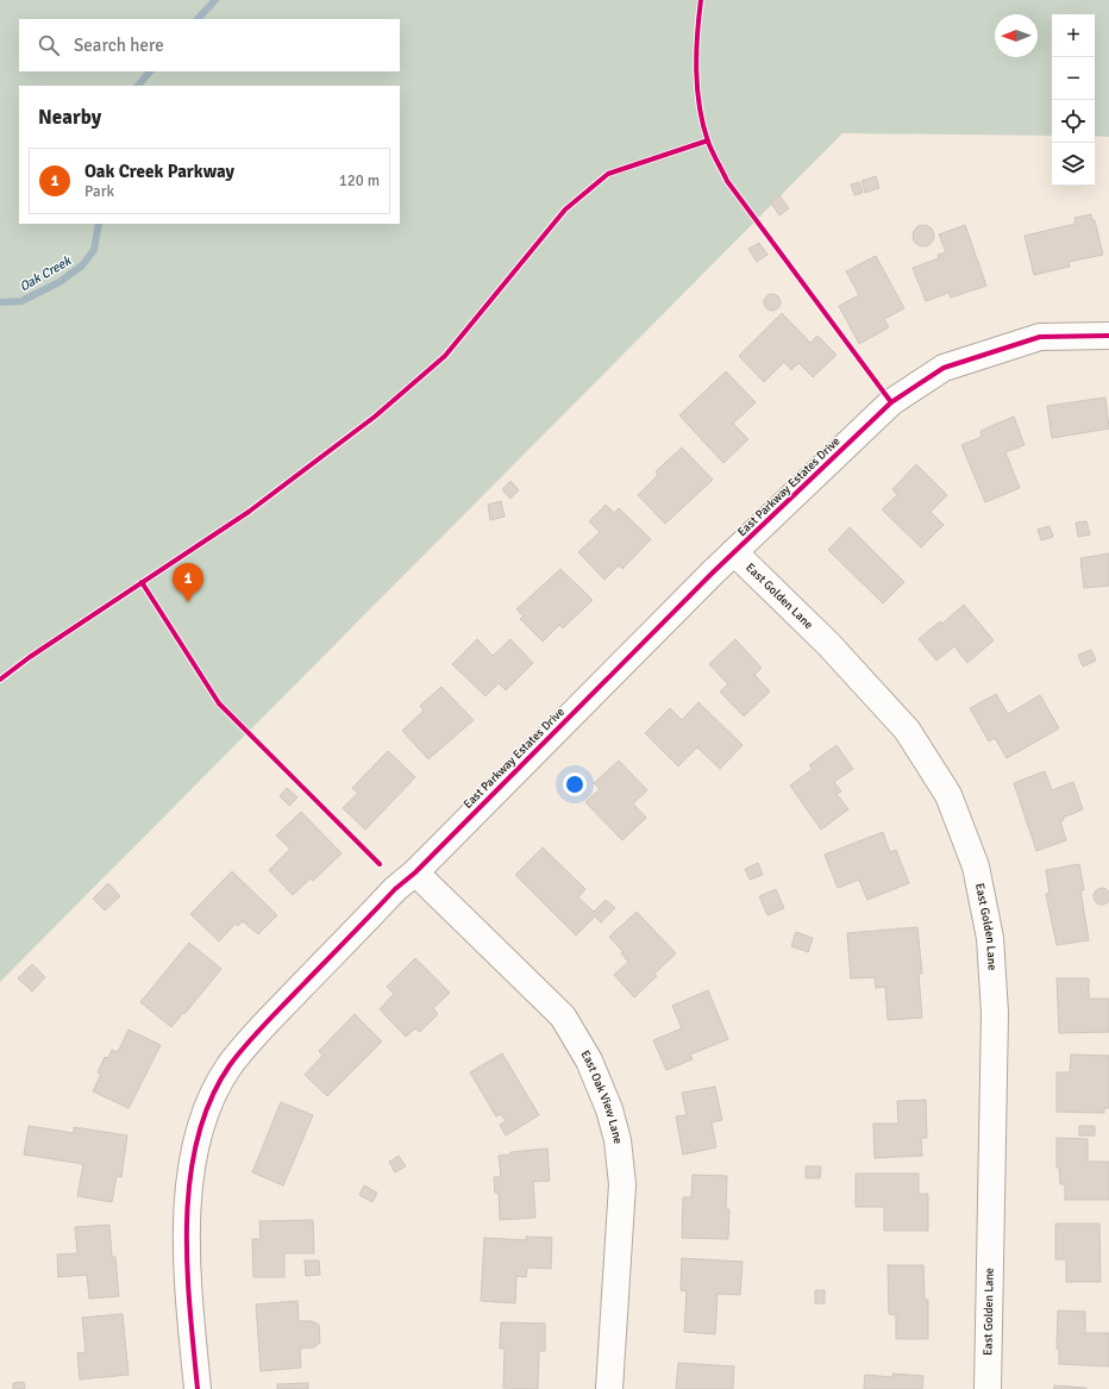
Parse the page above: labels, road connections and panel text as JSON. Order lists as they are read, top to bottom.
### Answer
{
  "streets": {
    "street": ["East Parkway Estates Drive", "East Golden Lane", "East Oak View Lane"]
  },
  "crossings": [
    ["East Parkway Estates Drive", "East Golden Lane"],
    ["East Parkway Estates Drive", "East Oak View Lane"]
  ],
  "water": ["Oak Creek"],
  "north": "left",
  "page": {
    "map_buttons": ["+", "−"],
    "search": "Search here",
    "heading": "Nearby",
    "list": [
      {
        "mark": "1",
        "name": "Oak Creek Parkway",
        "note": "Park",
        "value": "120 m"
      }
    ],
    "pins": "1"
  }
}
